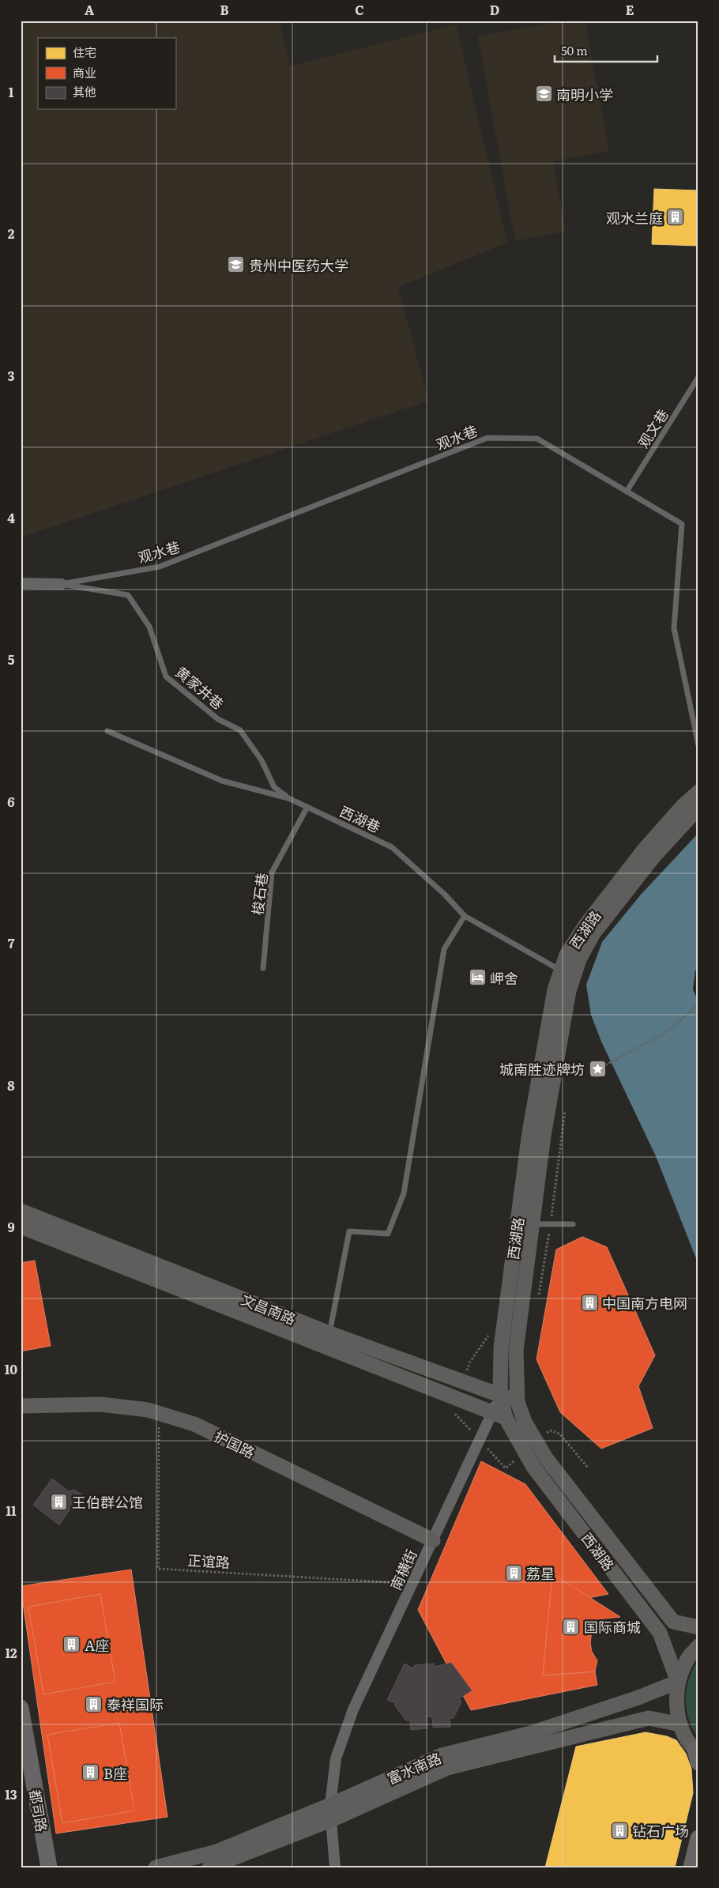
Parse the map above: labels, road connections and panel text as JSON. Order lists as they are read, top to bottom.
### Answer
{
  "streets": {
    "main road": [
      "西湖路",
      "文昌南路",
      "护国路",
      "富水南路",
      "都司路"
    ],
    "street": ["南横街"],
    "lane": [
      "观文巷",
      "观水巷",
      "黄家井巷",
      "西湖巷",
      "梭石巷"
    ],
    "path": ["正谊路"]
  },
  "crossings": [
    ["观文巷", "观水巷"],
    ["观水巷", "黄家井巷"],
    ["黄家井巷", "西湖巷"],
    ["西湖巷", "梭石巷"],
    ["西湖巷", "西湖路"],
    ["西湖路", "文昌南路"],
    ["西湖路", "南横街"],
    ["西湖路", "富水南路"],
    ["文昌南路", "南横街"],
    ["护国路", "正谊路"],
    ["护国路", "南横街"],
    ["正谊路", "南横街"],
    ["南横街", "富水南路"]
  ],
  "places": {
    "school or university": ["南明小学", "贵州中医药大学"],
    "building": [
      "观水兰庭",
      "中国南方电网",
      "王伯群公馆",
      "荔星",
      "国际商城",
      "A座",
      "泰祥国际",
      "B座",
      "钻石广场"
    ],
    "hotel": ["岬舍"],
    "place": ["城南胜迹牌坊"]
  },
  "legend": ["住宅", "商业", "其他"],
  "scale_bar": "50 m",
  "grid": {
    "columns": [
      "A",
      "B",
      "C",
      "D",
      "E"
    ],
    "rows": [
      "1",
      "2",
      "3",
      "4",
      "5",
      "6",
      "7",
      "8",
      "9",
      "10",
      "11",
      "12",
      "13"
    ]
  }
}
